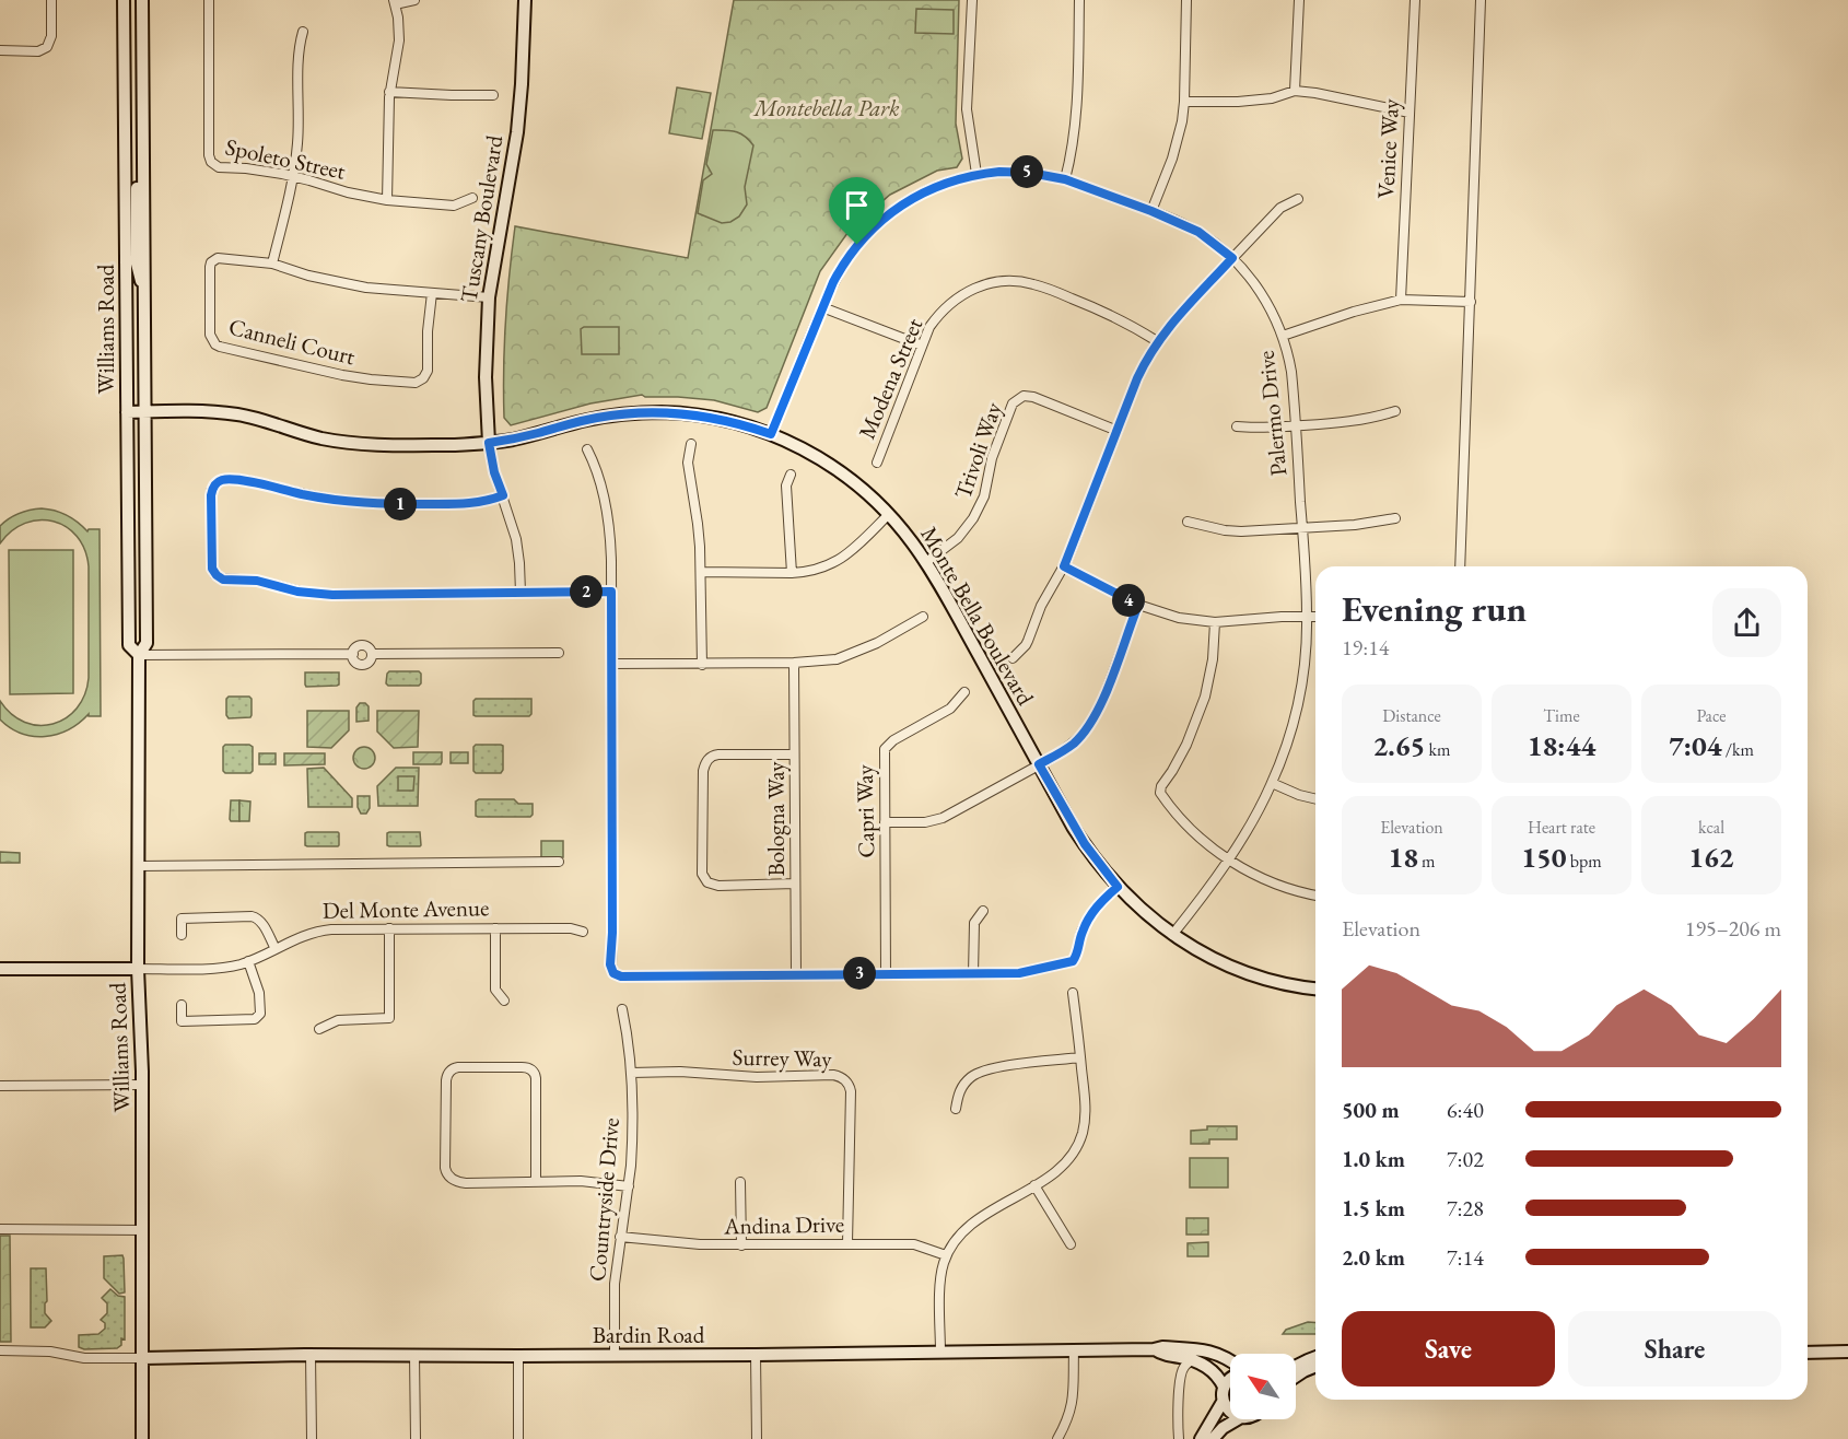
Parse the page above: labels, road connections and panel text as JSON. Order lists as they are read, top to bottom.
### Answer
{
  "streets": {
    "street": [
      "Venice Way",
      "Spoleto Street",
      "Tuscany Boulevard",
      "Williams Road",
      "Canneli Court",
      "Modena Street",
      "Palermo Drive",
      "Trivoli Way",
      "Monte Bella Boulevard",
      "Capri Way",
      "Bologna Way",
      "Del Monte Avenue",
      "Surrey Way",
      "Countryside Drive",
      "Andina Drive",
      "Bardin Road"
    ]
  },
  "crossings": [
    ["Tuscany Boulevard", "Canneli Court"],
    ["Tuscany Boulevard", "Monte Bella Boulevard"],
    ["Williams Road", "Monte Bella Boulevard"],
    ["Williams Road", "Del Monte Avenue"],
    ["Williams Road", "Bardin Road"],
    ["Palermo Drive", "Monte Bella Boulevard"],
    ["Trivoli Way", "Monte Bella Boulevard"],
    ["Surrey Way", "Countryside Drive"],
    ["Surrey Way", "Andina Drive"],
    ["Countryside Drive", "Andina Drive"],
    ["Countryside Drive", "Bardin Road"]
  ],
  "parks": ["Montebella Park"],
  "north": "top left",
  "page": {
    "pins": [
      "5",
      "1",
      "2",
      "4",
      "3"
    ],
    "heading": ["Evening run", "19:14"],
    "stats": [
      ["Distance", "2.65 km"],
      ["Time", "18:44"],
      ["Pace", "7:04 /km"],
      ["Elevation", "18 m"],
      ["Heart rate", "150 bpm"],
      ["kcal", "162"]
    ],
    "chart": ["Elevation", "195–206 m"],
    "list": [
      {
        "name": "500 m",
        "note": "6:40"
      },
      {
        "name": "1.0 km",
        "note": "7:02"
      },
      {
        "name": "1.5 km",
        "note": "7:28"
      },
      {
        "name": "2.0 km",
        "note": "7:14"
      }
    ],
    "buttons": ["Save", "Share"]
  }
}
